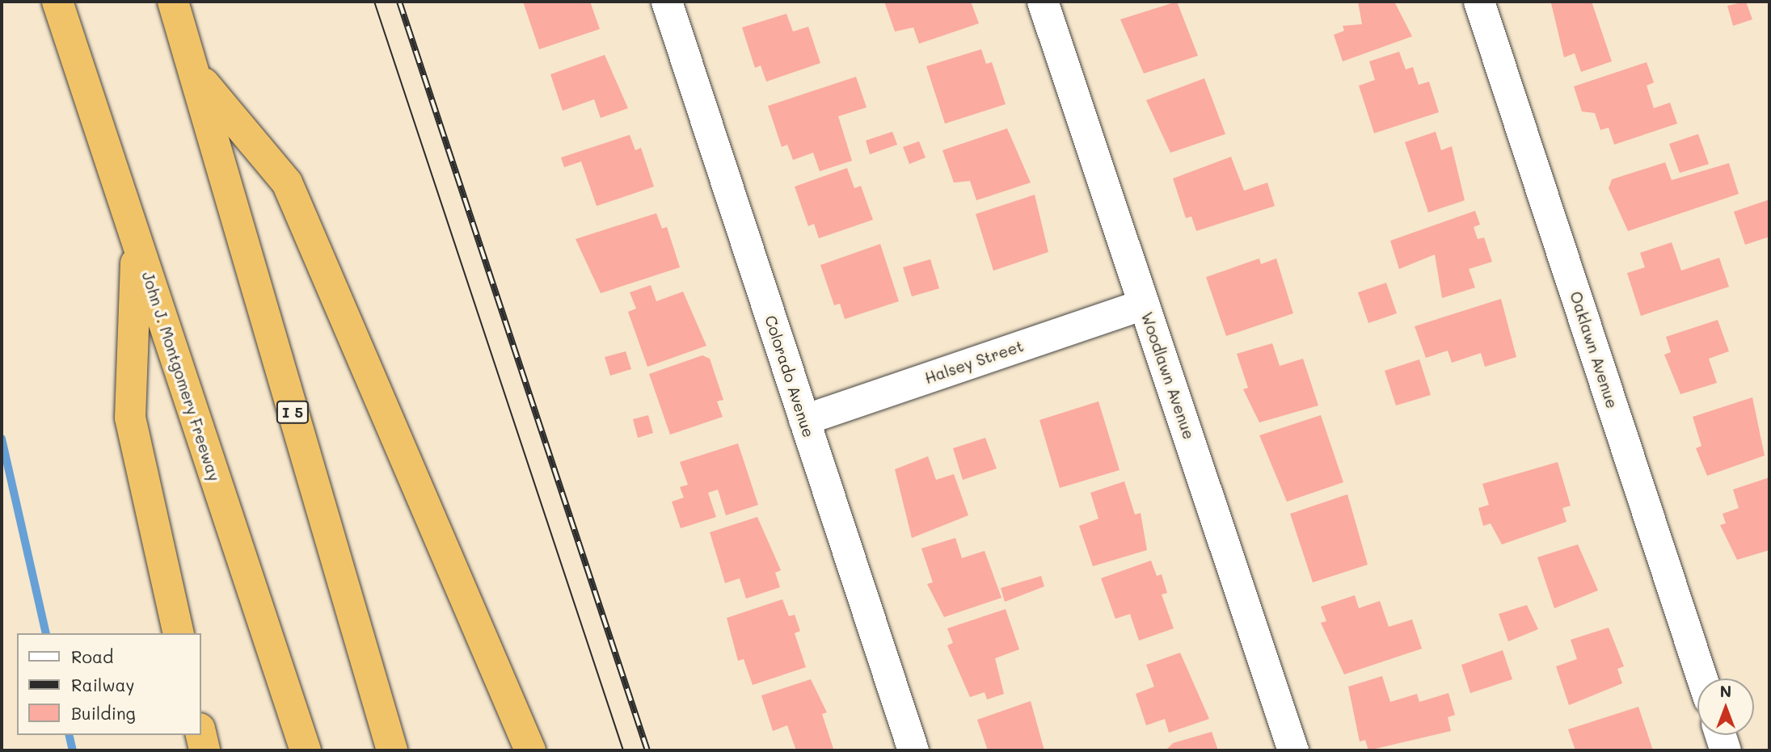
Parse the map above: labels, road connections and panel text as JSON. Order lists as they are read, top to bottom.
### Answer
{
  "streets": {
    "highway": ["John J. Montgomery Freeway", "I 5"],
    "street": [
      "Oaklawn Avenue",
      "Halsey Street",
      "Woodlawn Avenue",
      "Colorado Avenue"
    ]
  },
  "crossings": [
    ["Halsey Street", "Woodlawn Avenue"],
    ["Halsey Street", "Colorado Avenue"]
  ],
  "legend": ["Road", "Railway", "Building"],
  "north": "top"
}
